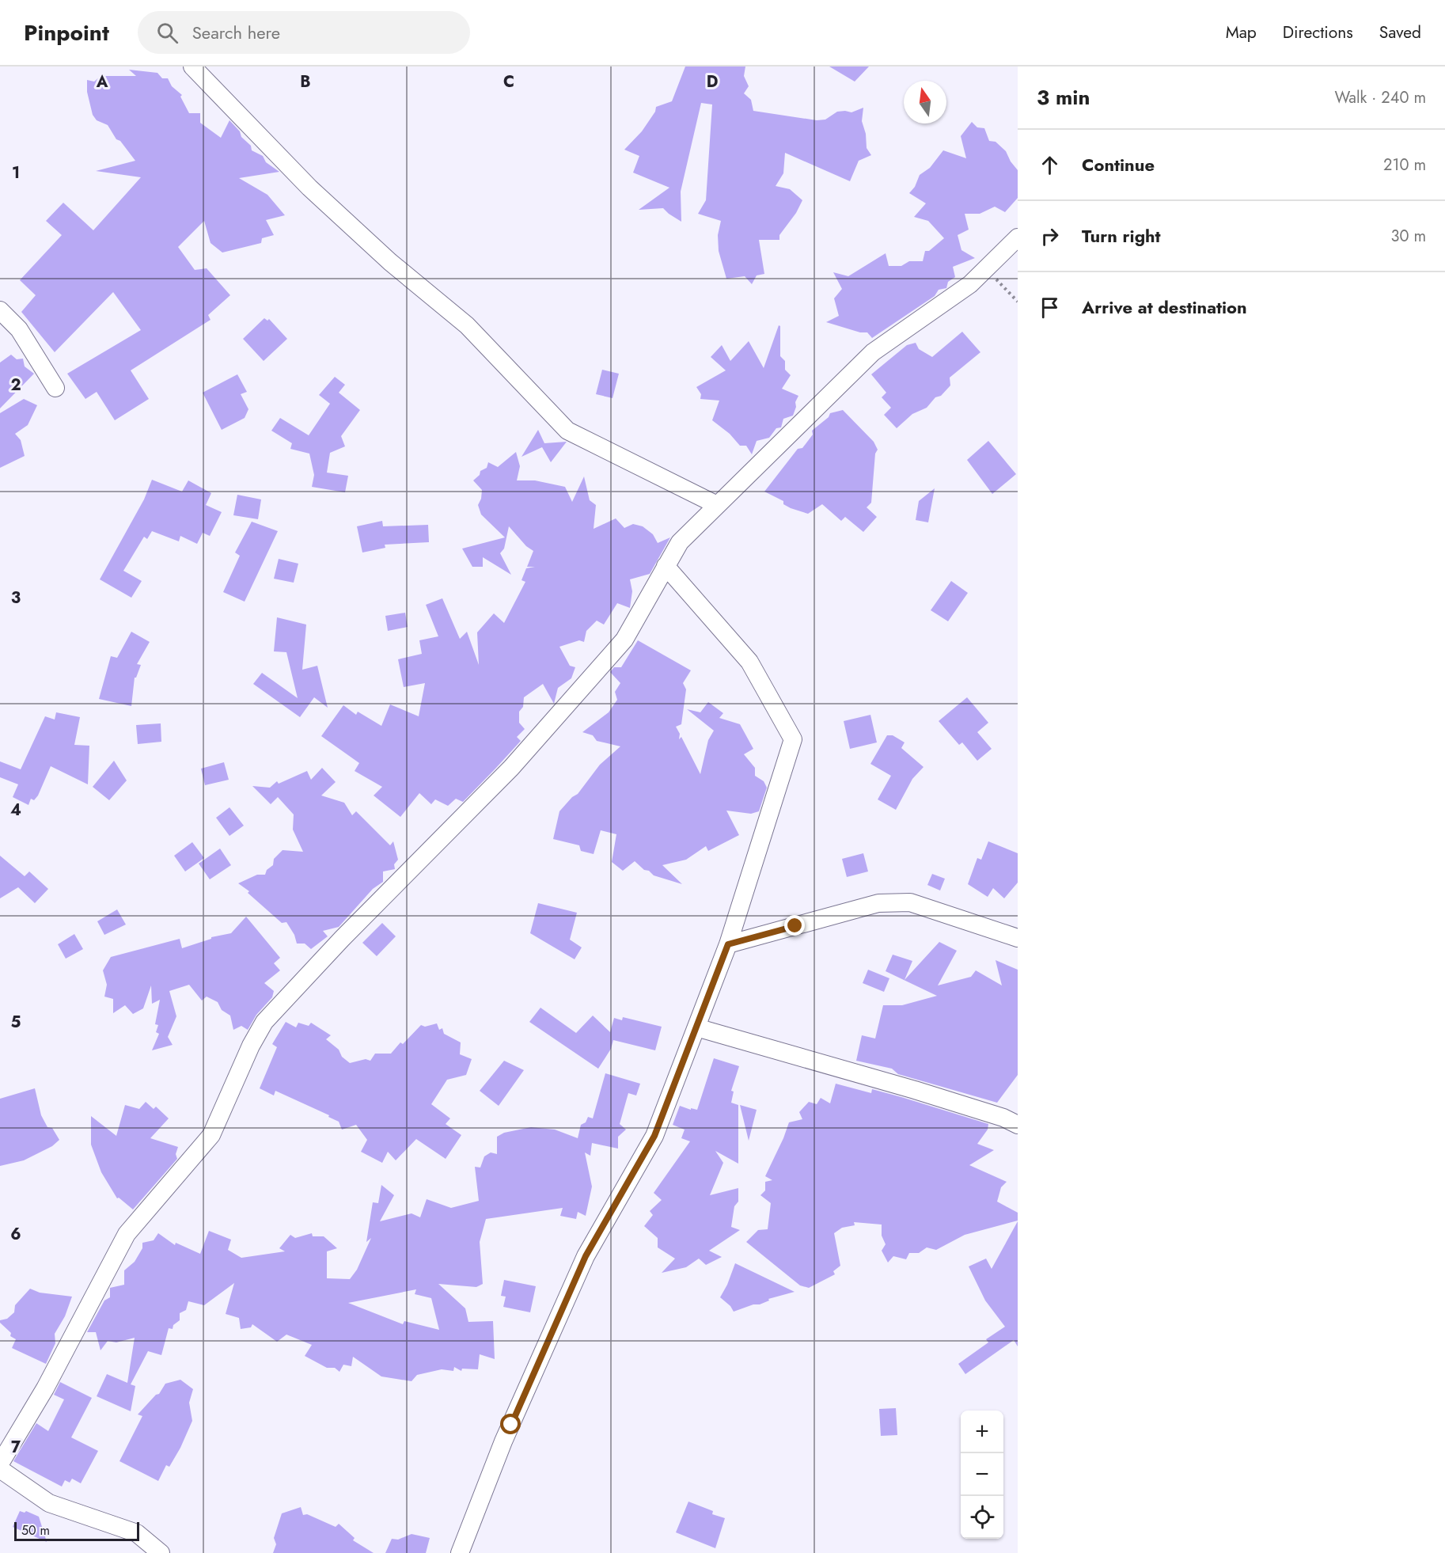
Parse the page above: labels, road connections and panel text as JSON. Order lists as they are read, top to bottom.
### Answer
{
  "scale_bar": "50 m",
  "north": "top",
  "page": {
    "header": "Pinpoint",
    "search": "Search here",
    "nav": ["Map", "Directions", "Saved"],
    "heading": ["3 min", "Walk · 240 m"],
    "list": [
      ["Continue", "210 m"],
      ["Turn right", "30 m"],
      "Arrive at destination"
    ],
    "map_buttons": ["+", "−"],
    "scale": "50 m"
  },
  "grid": {
    "columns": [
      "A",
      "B",
      "C",
      "D"
    ],
    "rows": [
      "1",
      "2",
      "3",
      "4",
      "5",
      "6",
      "7"
    ]
  }
}
